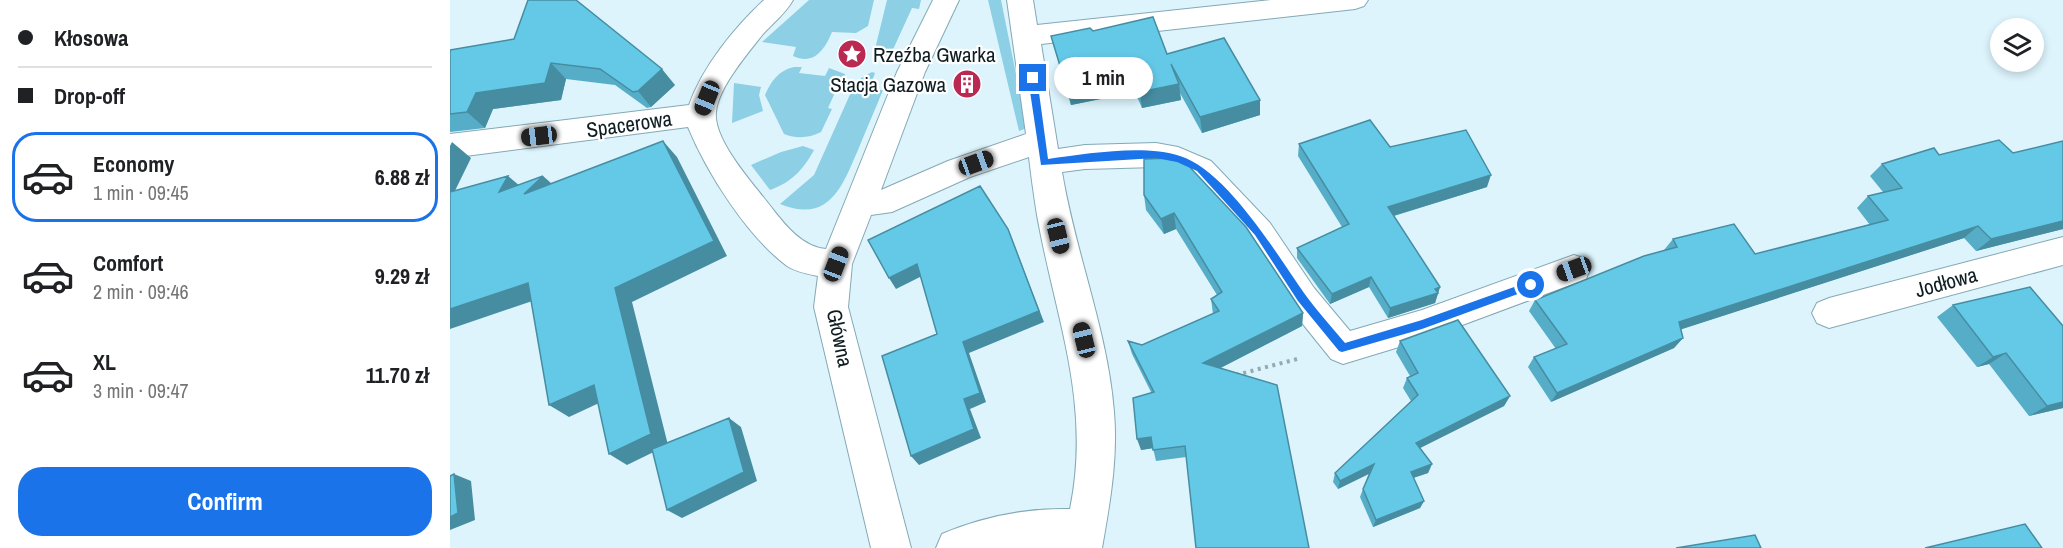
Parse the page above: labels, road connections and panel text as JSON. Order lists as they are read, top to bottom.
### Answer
{
  "streets": {
    "street": ["Spacerowa", "Jodłowa", "Główna"]
  },
  "places": {
    "place": ["Rzeźba Gwarka"],
    "building": ["Stacja Gazowa"]
  },
  "page": {
    "banner": ["Kłosowa", "Drop-off"],
    "bubble": "1 min",
    "list": [
      {
        "name": "Economy",
        "note": "1 min · 09:45",
        "value": "6.88 zł"
      },
      {
        "name": "Comfort",
        "note": "2 min · 09:46",
        "value": "9.29 zł"
      },
      {
        "name": "XL",
        "note": "3 min · 09:47",
        "value": "11.70 zł"
      }
    ],
    "buttons": "Confirm"
  }
}
